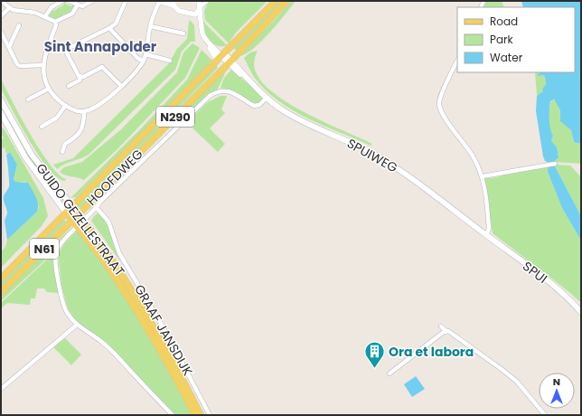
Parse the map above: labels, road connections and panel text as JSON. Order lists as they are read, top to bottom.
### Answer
{
  "streets": {
    "main road": [
      "N290",
      "SPUIWEG",
      "HOOFDWEG",
      "GUIDO GEZELLESTRAAT",
      "N61",
      "SPUI"
    ],
    "street": ["GRAAF JANSDIJK"]
  },
  "crossings": [
    ["SPUIWEG", "HOOFDWEG"],
    ["SPUIWEG", "SPUI"],
    ["HOOFDWEG", "GUIDO GEZELLESTRAAT"]
  ],
  "districts": ["Sint Annapolder"],
  "places": {
    "building": ["Ora et labora"]
  },
  "legend": ["Road", "Park", "Water"],
  "north": "top"
}
